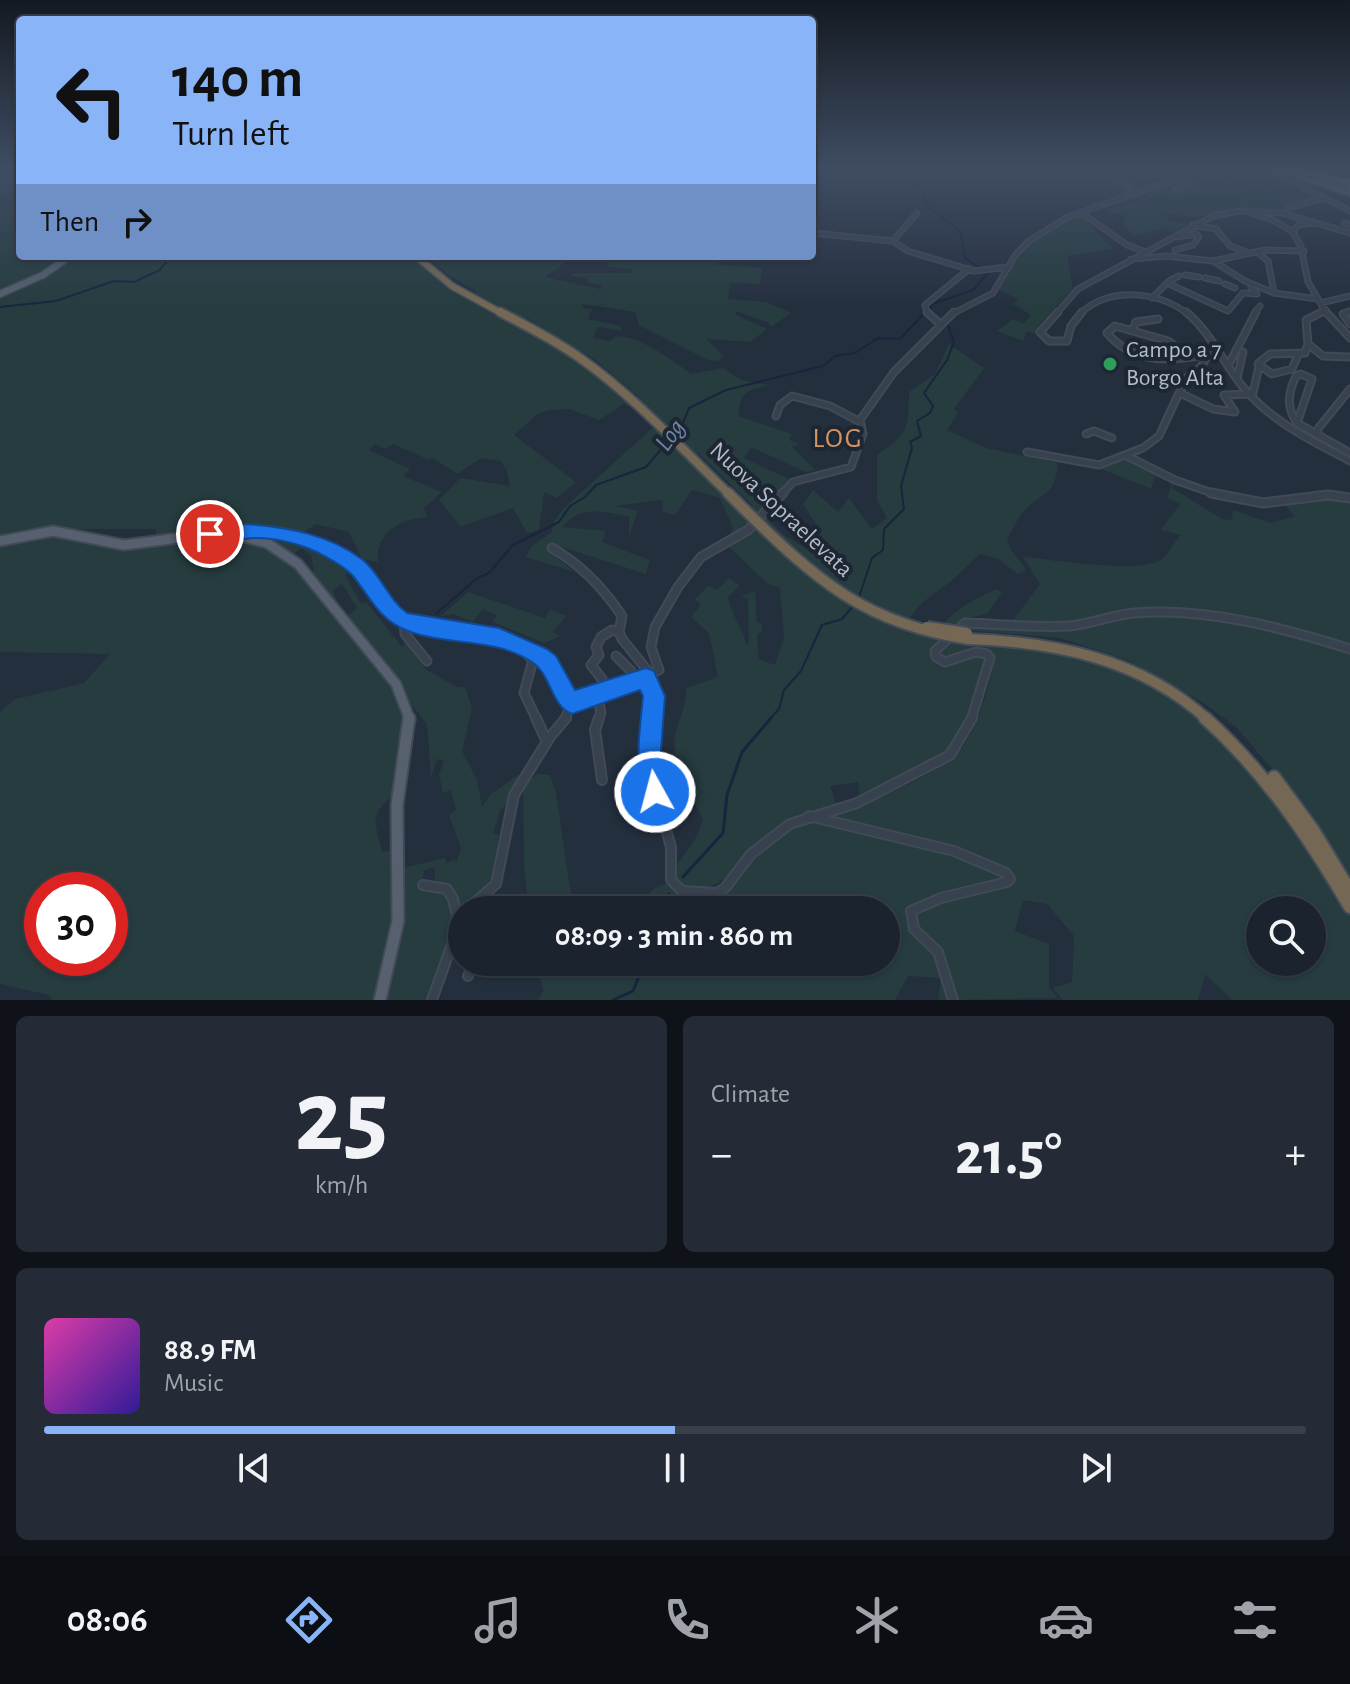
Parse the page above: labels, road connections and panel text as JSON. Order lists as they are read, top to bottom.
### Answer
{
  "streets": {
    "highway": ["Nuova Sopraelevata"]
  },
  "districts": ["LOG"],
  "water": ["Log"],
  "places": ["Campo a 7 Borgo Alta"],
  "page": {
    "turn": ["140 m", "Turn left"],
    "then": "Then",
    "limit": "30",
    "trip": "08:09 · 3 min · 860 m",
    "tile": [
      ["25", "km/h"],
      "Climate"
    ],
    "heat": ["−", "21.5°", "+"],
    "song": ["88.9 FM", "Music"],
    "tabs": "08:06"
  }
}
